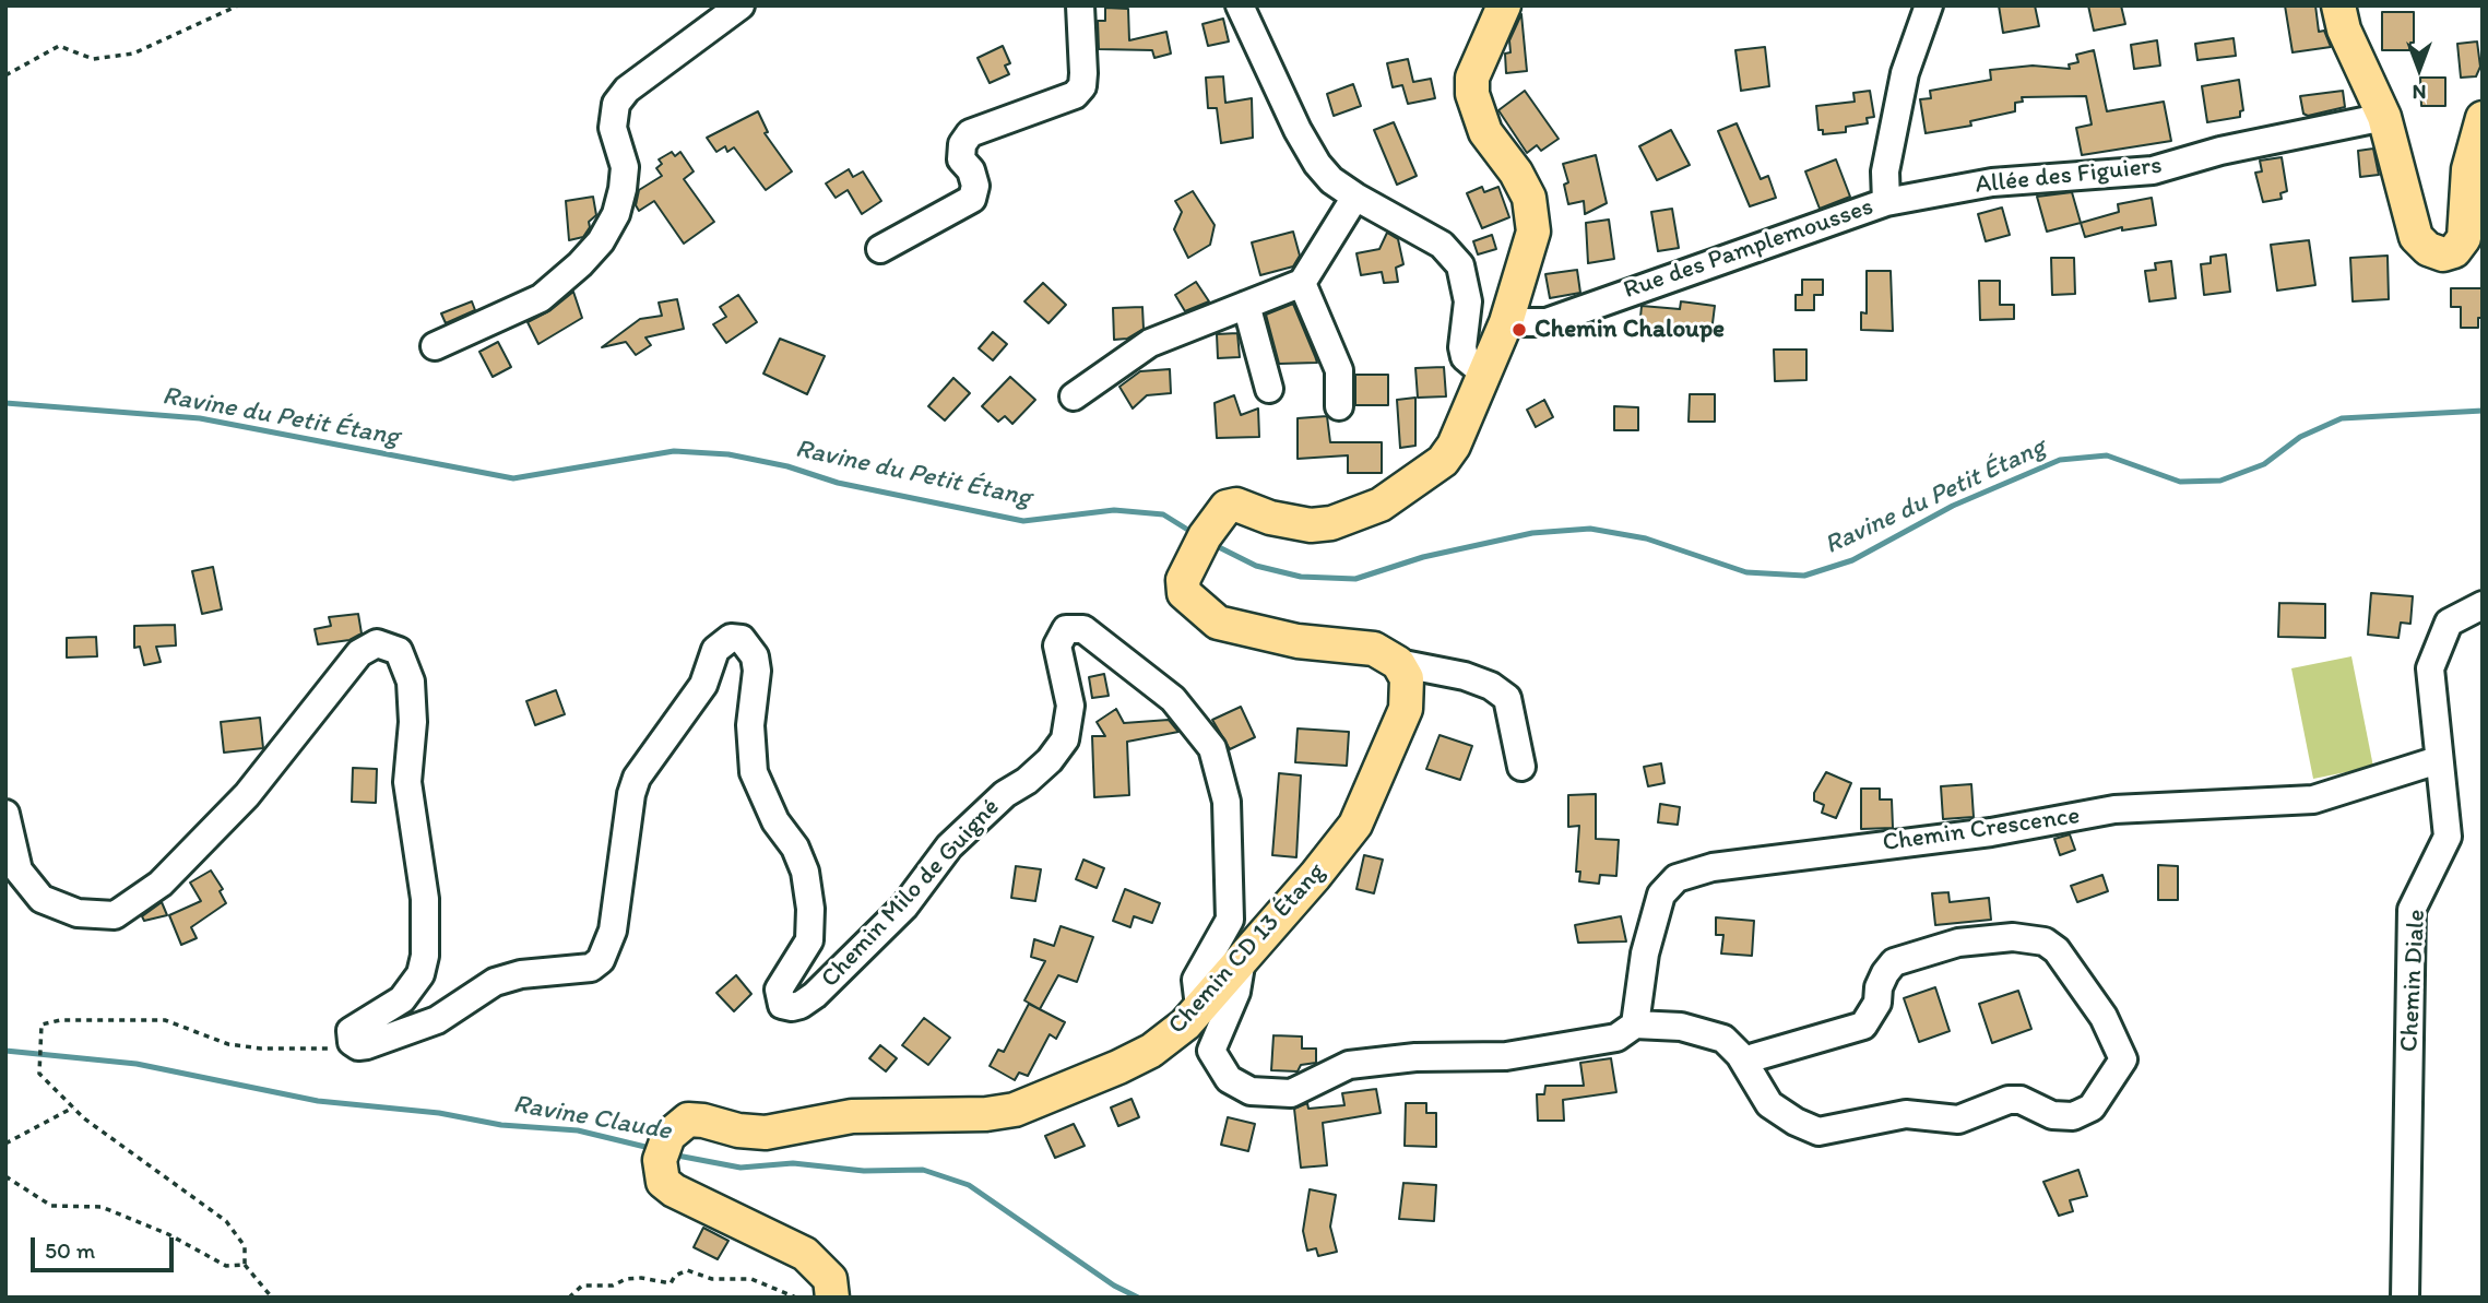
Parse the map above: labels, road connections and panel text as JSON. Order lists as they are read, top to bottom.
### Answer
{
  "streets": {
    "main road": ["Chemin CD 13 Étang"],
    "street": [
      "Allée des Figuiers",
      "Rue des Pamplemousses",
      "Chemin Crescence",
      "Chemin Milo de Guigné",
      "Chemin Diale"
    ]
  },
  "crossings": [
    ["Allée des Figuiers", "Rue des Pamplemousses"],
    ["Chemin Crescence", "Chemin Diale"],
    ["Chemin Milo de Guigné", "Chemin CD 13 Étang"]
  ],
  "water": ["Ravine du Petit Étang", "Ravine Claude"],
  "places": ["Chemin Chaloupe"],
  "scale_bar": "50 m",
  "north": "bottom"
}
